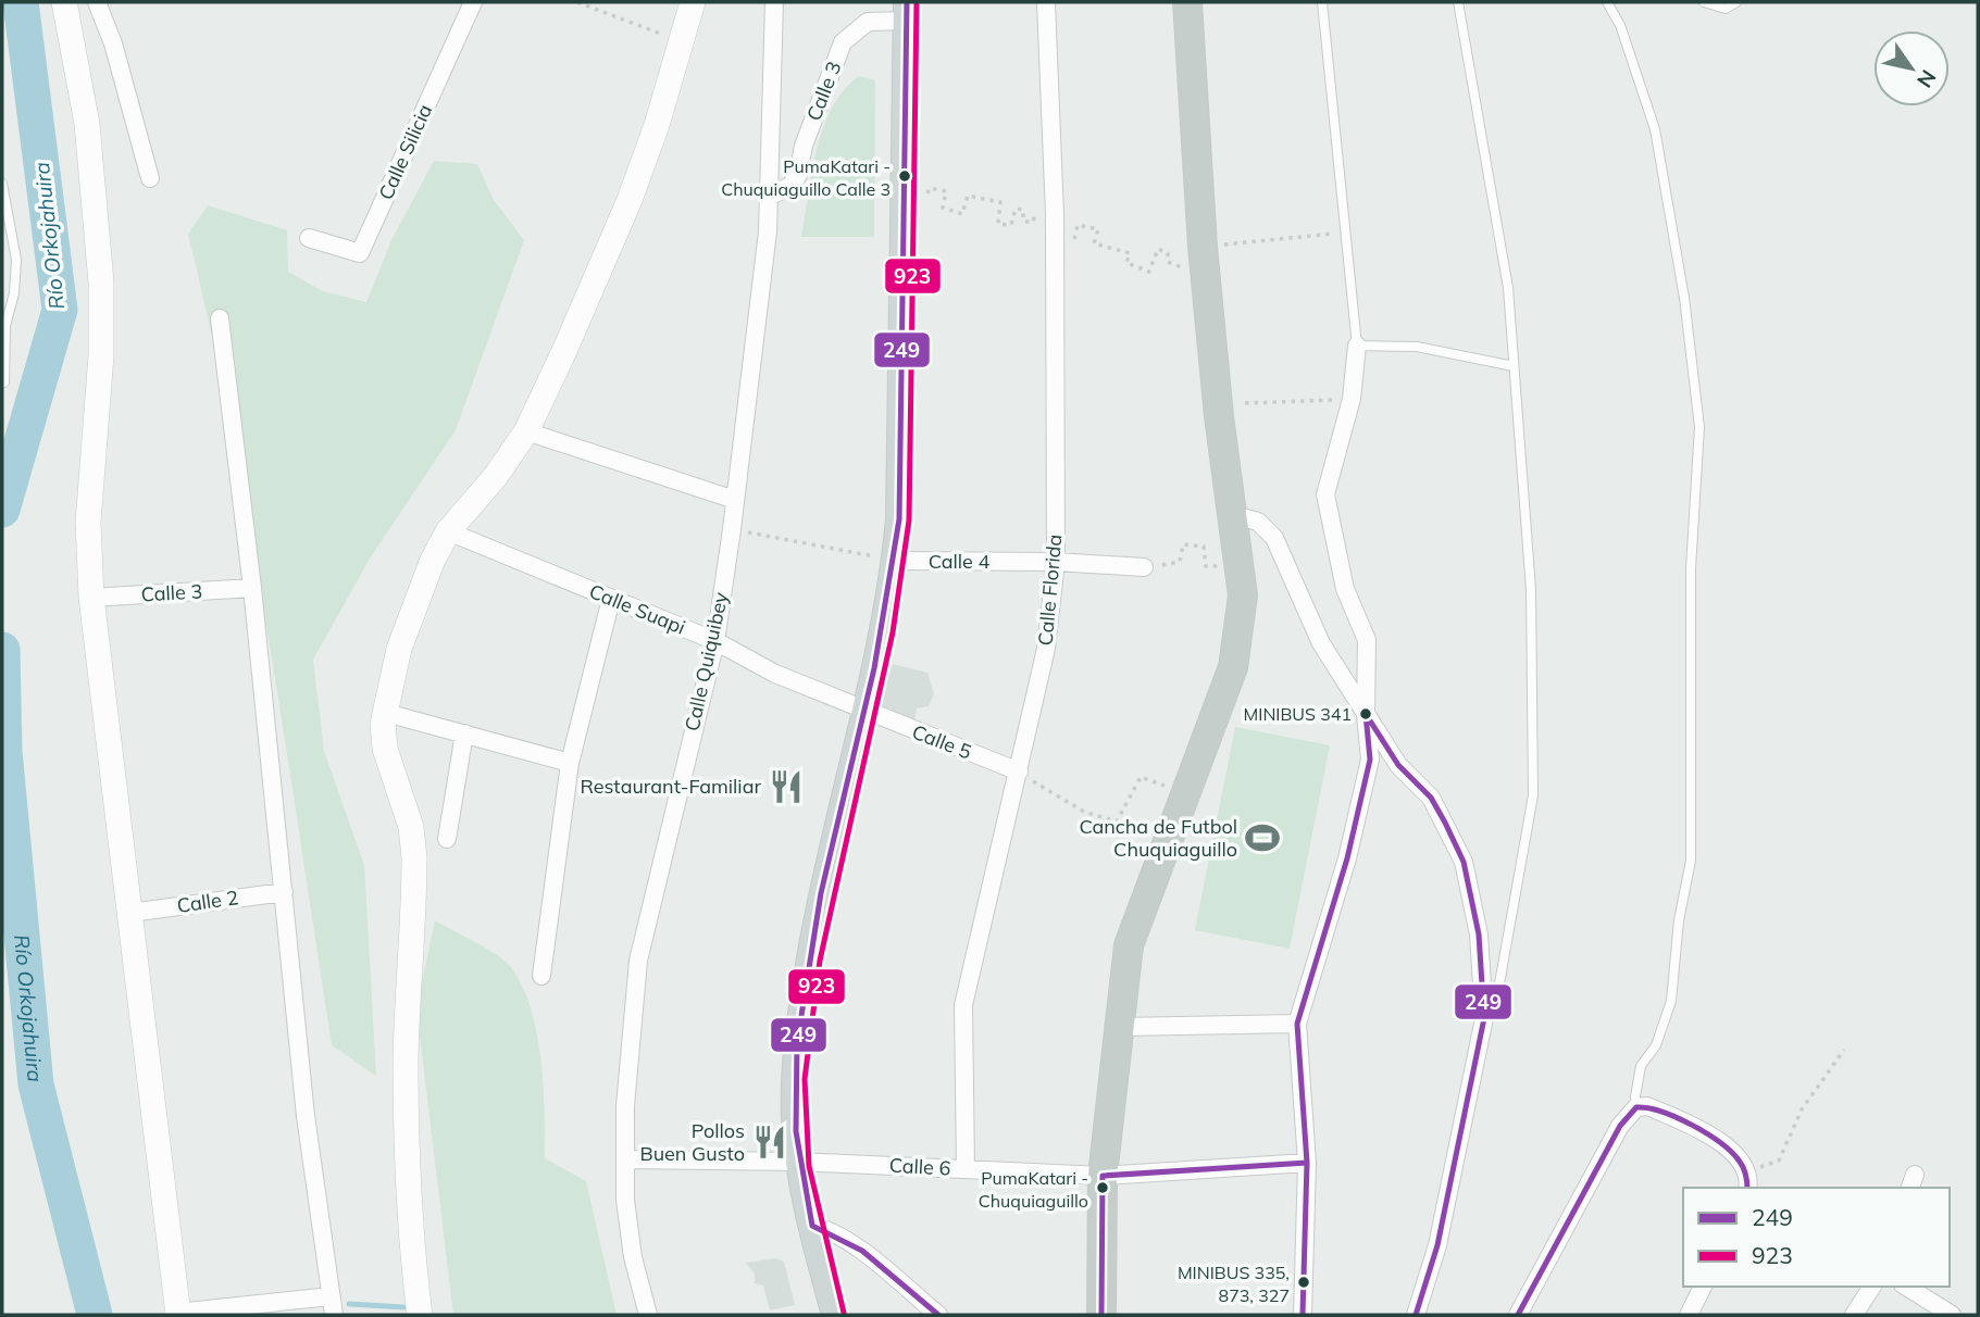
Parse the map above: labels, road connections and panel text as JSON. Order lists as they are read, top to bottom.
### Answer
{
  "streets": {
    "street": [
      "Calle 3",
      "Calle Silicia",
      "Calle 4",
      "Calle Florida",
      "Calle Suapi",
      "Calle Quiquibey",
      "Calle 5",
      "Calle 2",
      "Calle 6"
    ]
  },
  "crossings": [
    ["Calle 3", "Calle Quiquibey"],
    ["Calle 4", "Calle Florida"],
    ["Calle Florida", "Calle 5"],
    ["Calle Florida", "Calle 6"],
    ["Calle Suapi", "Calle Quiquibey"],
    ["Calle Suapi", "Calle 5"],
    ["Calle Quiquibey", "Calle 6"]
  ],
  "water": ["Río Orkojahuira"],
  "places": {
    "other": [
      "PumaKatari - Chuquiaguillo Calle 3",
      "MINIBUS 341",
      "PumaKatari - Chuquiaguillo",
      "MINIBUS 335, 873, 327"
    ],
    "restaurant": ["Restaurant-Familiar", "Pollos Buen Gusto"],
    "sports": ["Cancha de Futbol Chuquiaguillo"]
  },
  "lines": ["transit line 249", "transit line 923"],
  "legend": ["249", "923"],
  "north": "bottom right"
}
